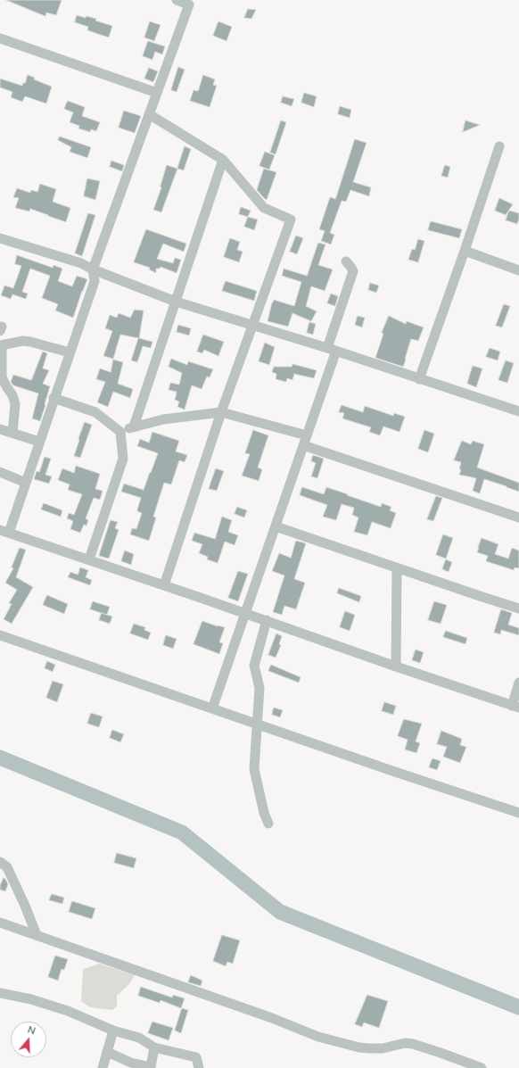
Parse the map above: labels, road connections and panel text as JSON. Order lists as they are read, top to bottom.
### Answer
{
  "north": "top"
}
